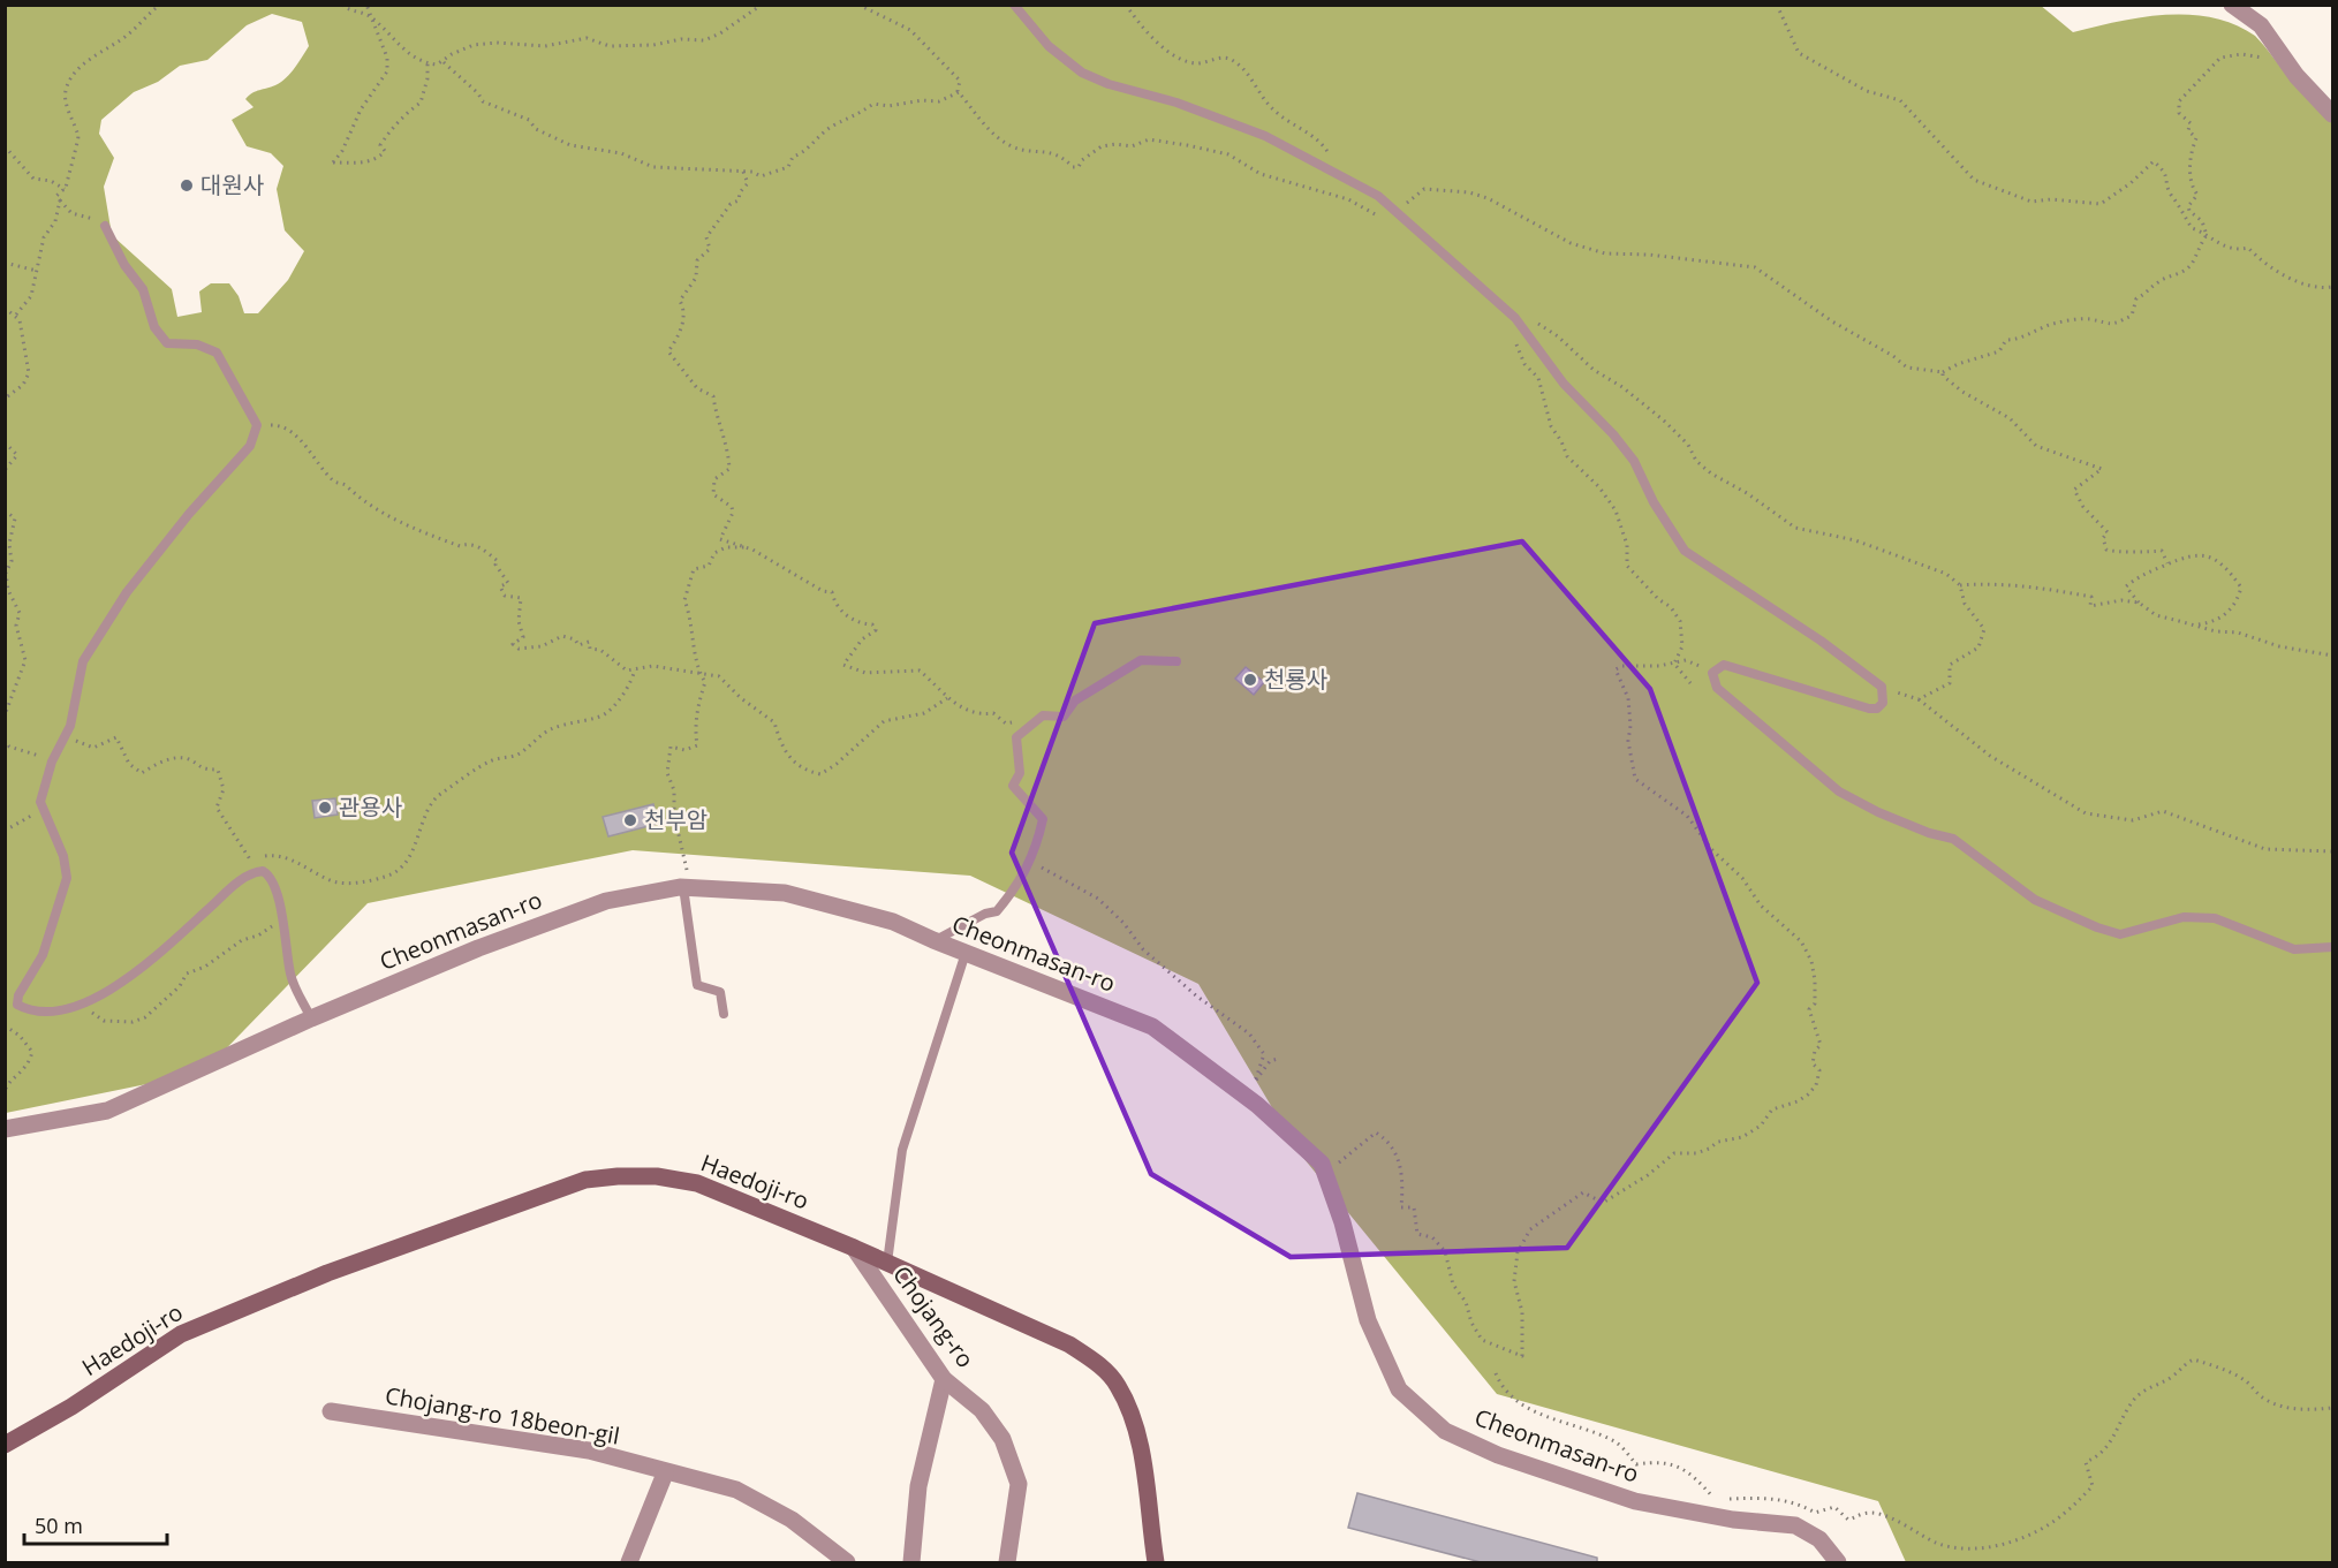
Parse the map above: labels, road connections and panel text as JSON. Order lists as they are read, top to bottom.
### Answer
{
  "streets": {
    "main road": ["Haedoji-ro"],
    "street": ["Cheonmasan-ro", "Chojang-ro", "Chojang-ro 18beon-gil"]
  },
  "crossings": [
    ["Haedoji-ro", "Chojang-ro"]
  ],
  "places": [
    "대원사",
    "천룡사",
    "관용사",
    "천부암"
  ],
  "scale_bar": "50 m"
}
